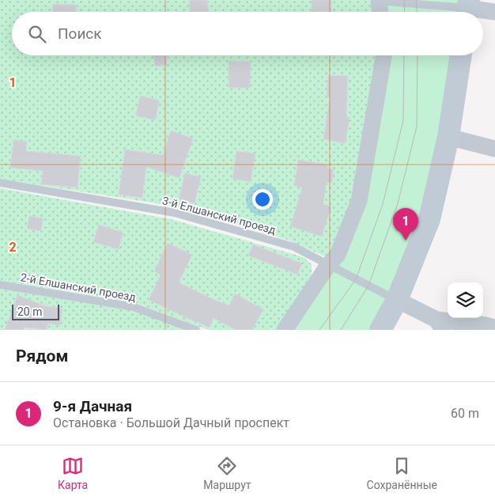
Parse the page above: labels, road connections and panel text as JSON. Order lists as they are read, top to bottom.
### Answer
{
  "streets": {
    "lane": ["3-й Елшанский проезд", "2-й Елшанский проезд"]
  },
  "scale_bar": "20 m",
  "page": {
    "search": "Поиск",
    "pins": "1",
    "scale": "20 m",
    "heading": "Рядом",
    "list": [
      {
        "mark": "1",
        "name": "9-я Дачная",
        "note": "Остановка · Большой Дачный проспект",
        "value": "60 m"
      }
    ],
    "nav": ["Карта", "Маршрут", "Сохранённые"]
  },
  "grid": {
    "rows": ["1", "2"]
  }
}
